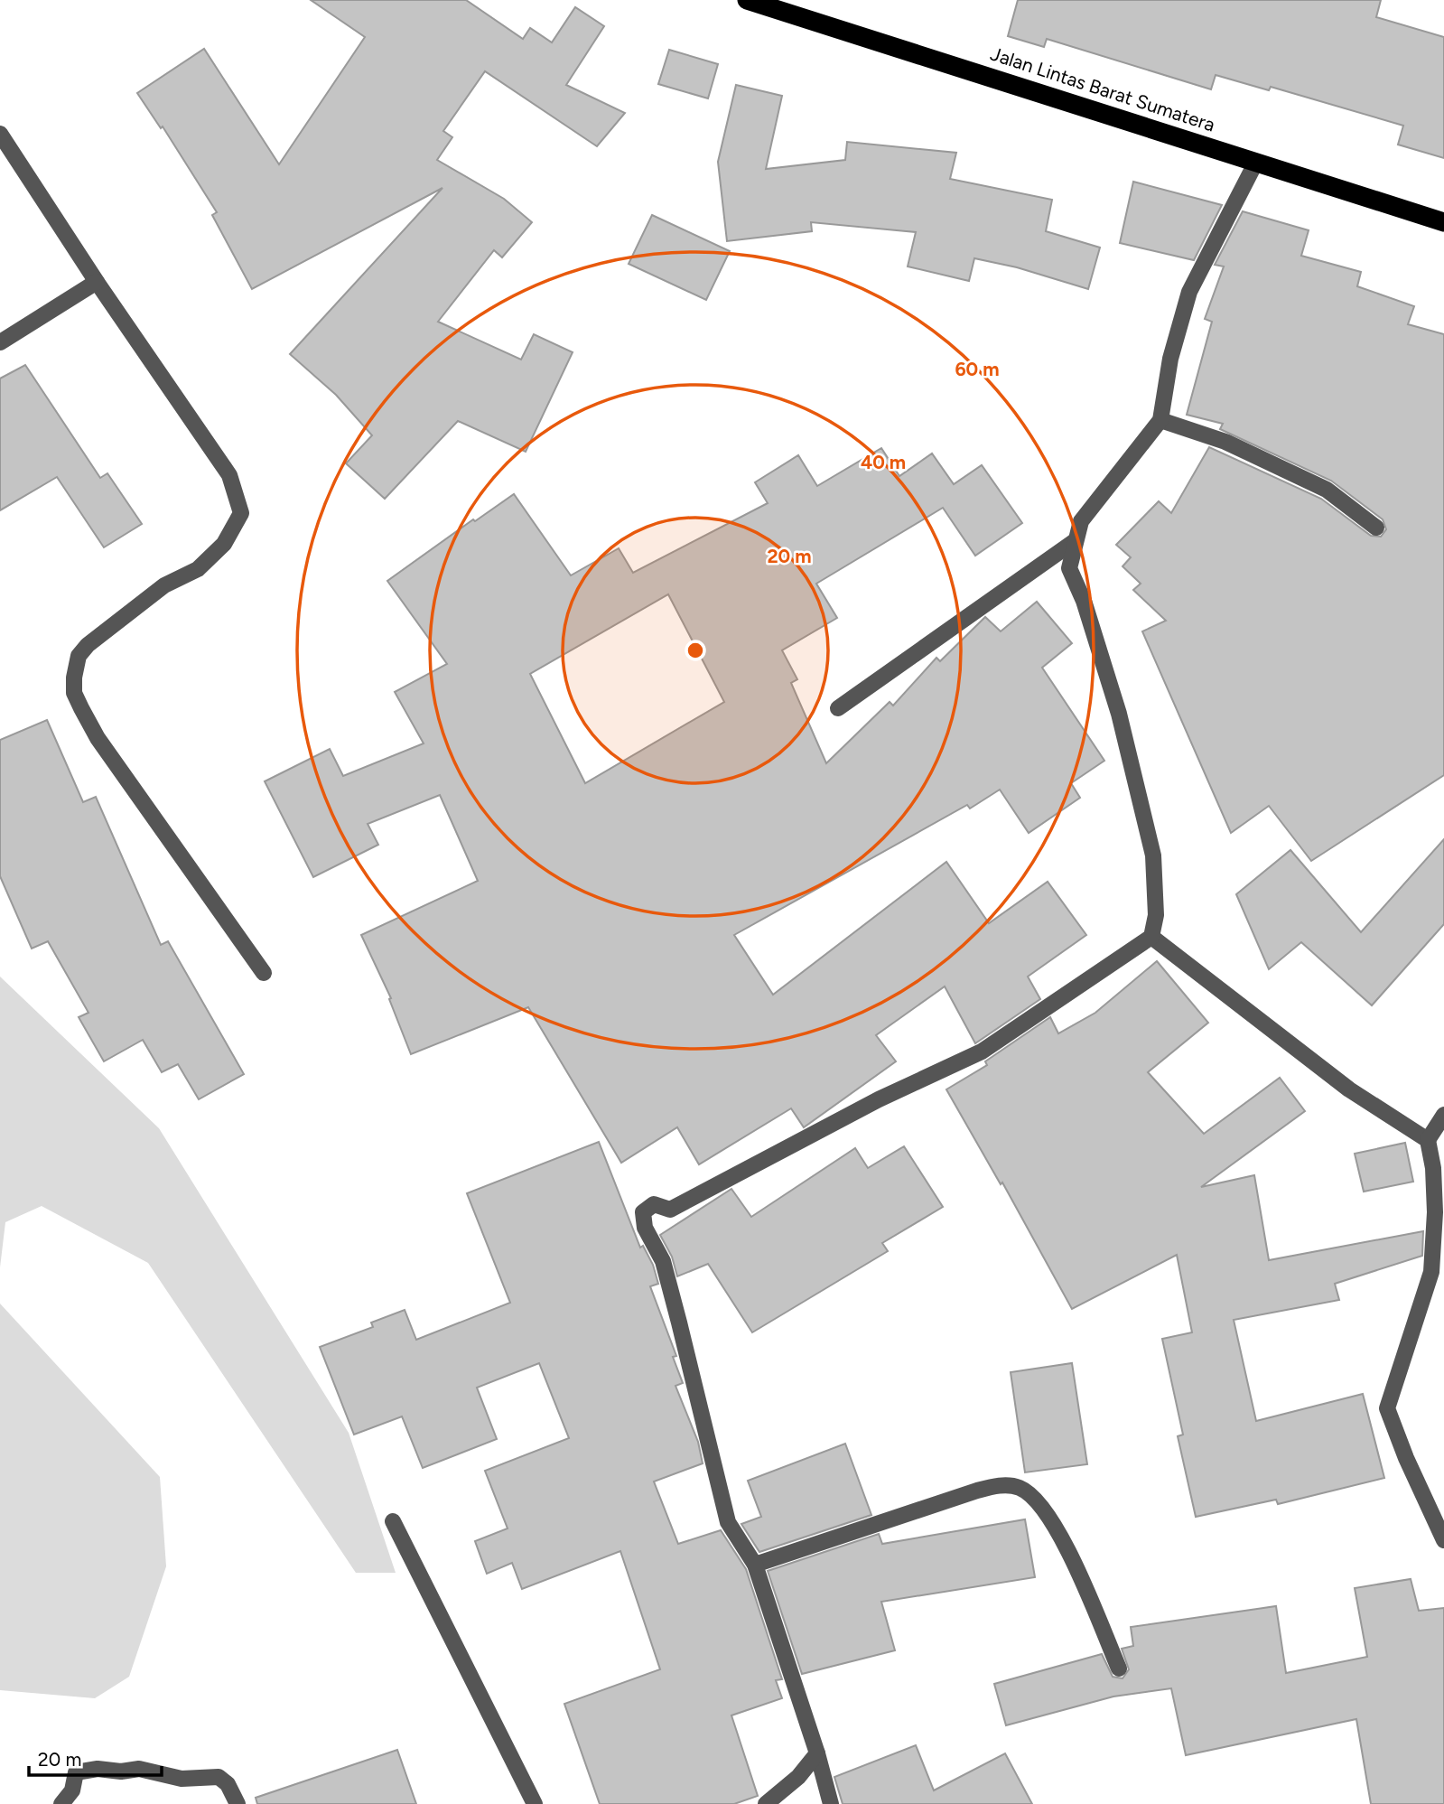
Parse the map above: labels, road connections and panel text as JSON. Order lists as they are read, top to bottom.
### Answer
{
  "streets": {
    "highway": ["Jalan Lintas Barat Sumatera"]
  },
  "scale_bar": "20 m",
  "rings": ["60 m", "40 m", "20 m"]
}
